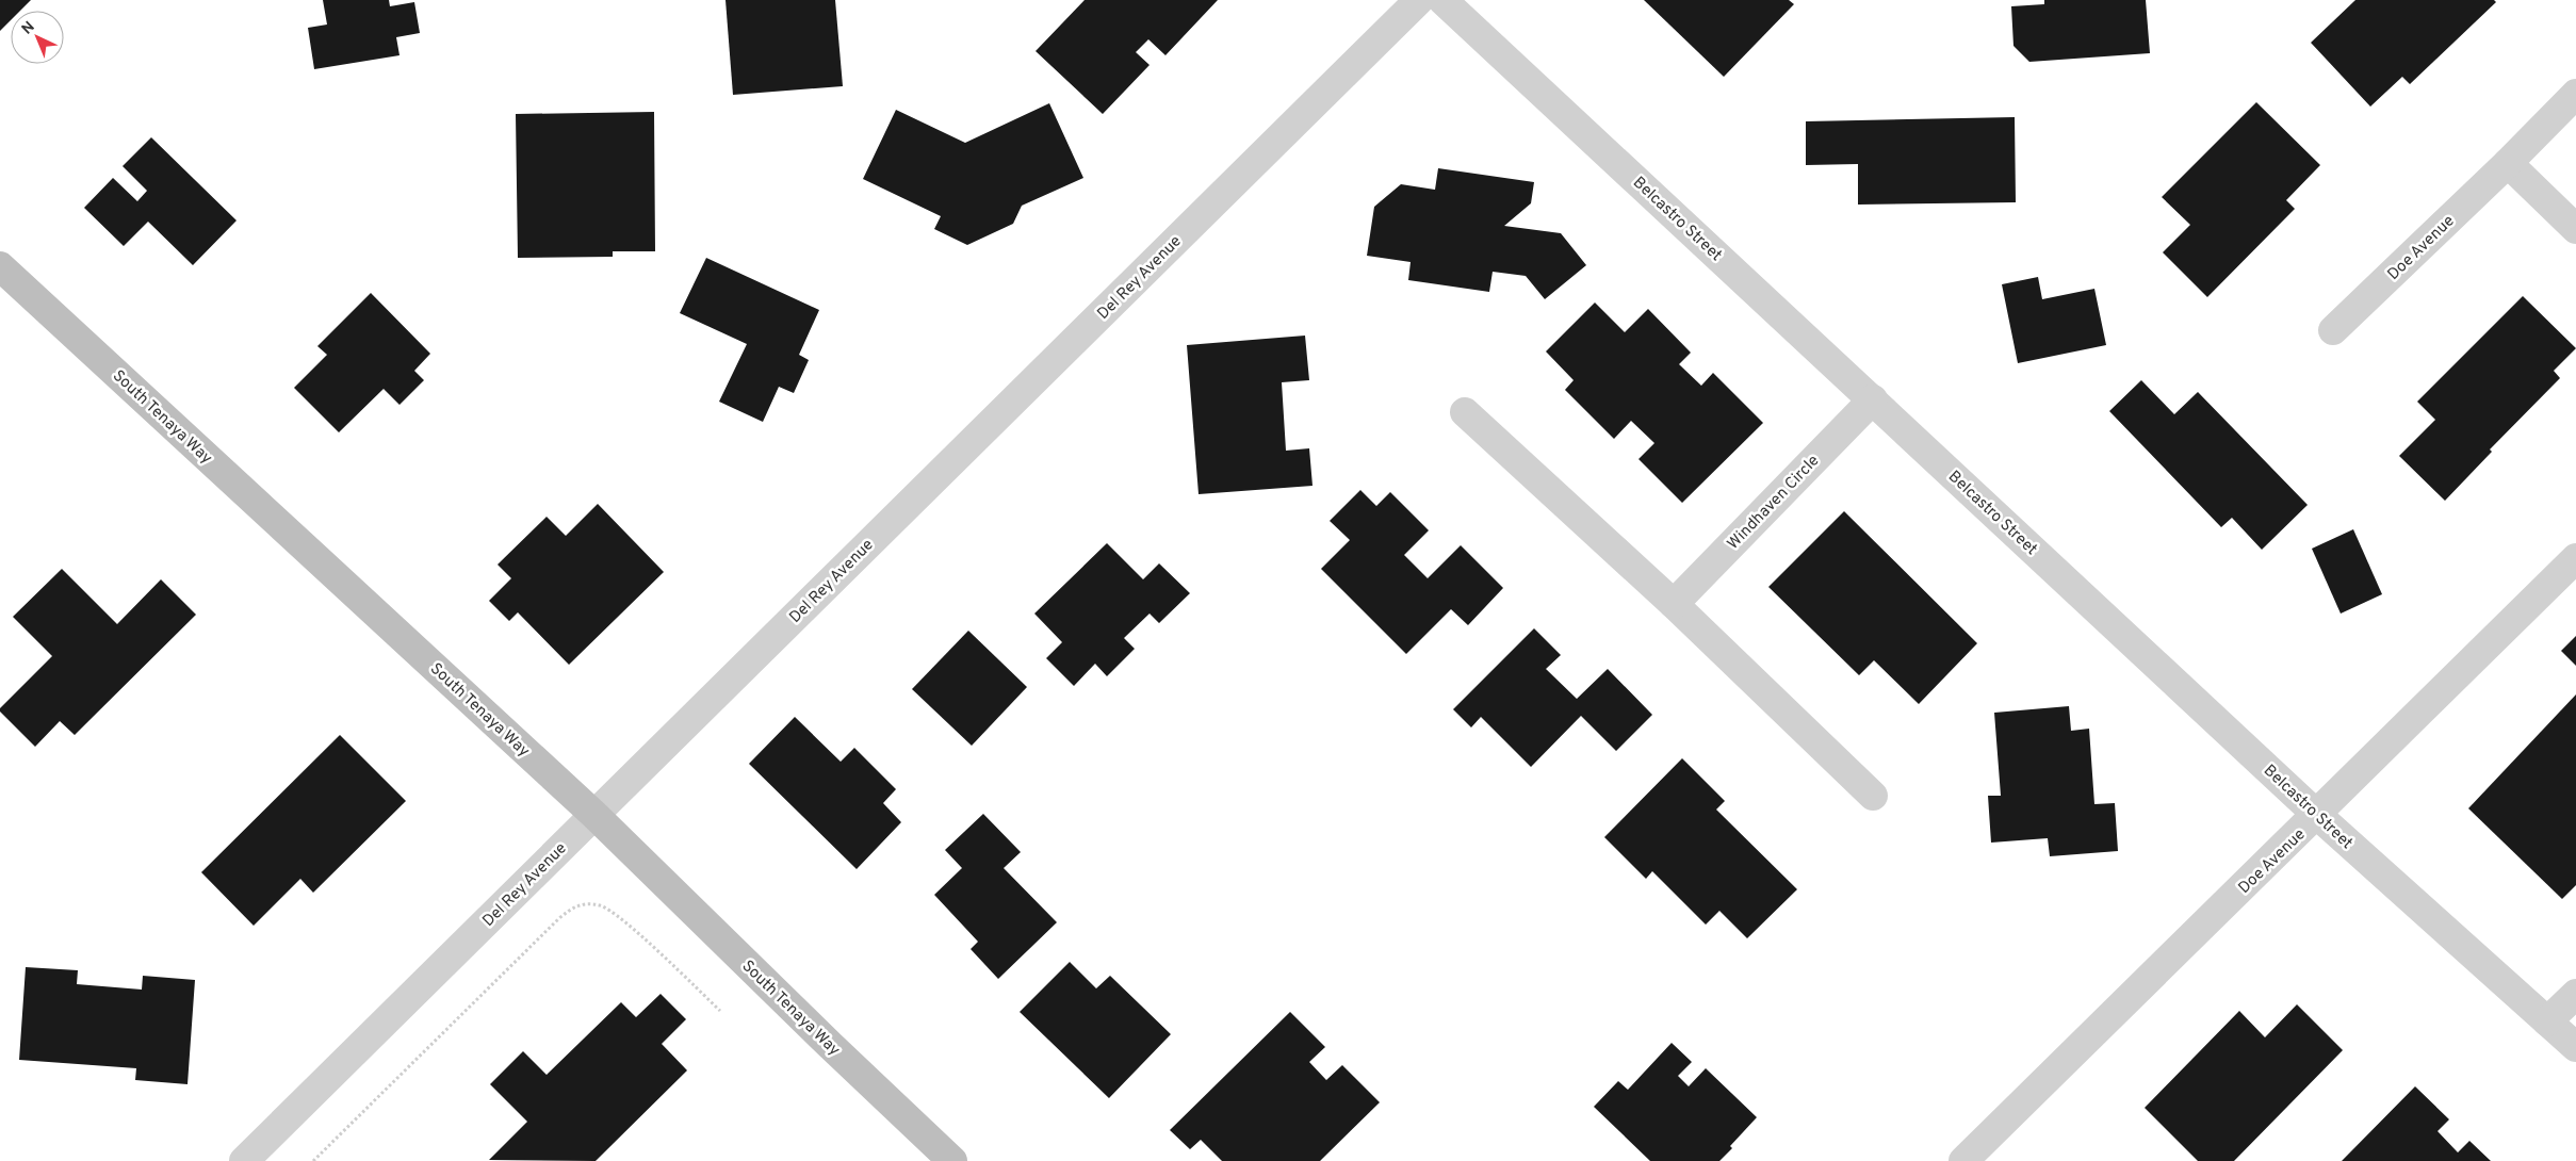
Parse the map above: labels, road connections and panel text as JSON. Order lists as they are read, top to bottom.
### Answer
{
  "streets": {
    "street": [
      "Belcastro Street",
      "Doe Avenue",
      "Del Rey Avenue",
      "South Tenaya Way",
      "Windhaven Circle"
    ]
  },
  "crossings": [
    ["Belcastro Street", "Doe Avenue"],
    ["Belcastro Street", "Windhaven Circle"],
    ["Del Rey Avenue", "South Tenaya Way"]
  ],
  "north": "top left"
}
